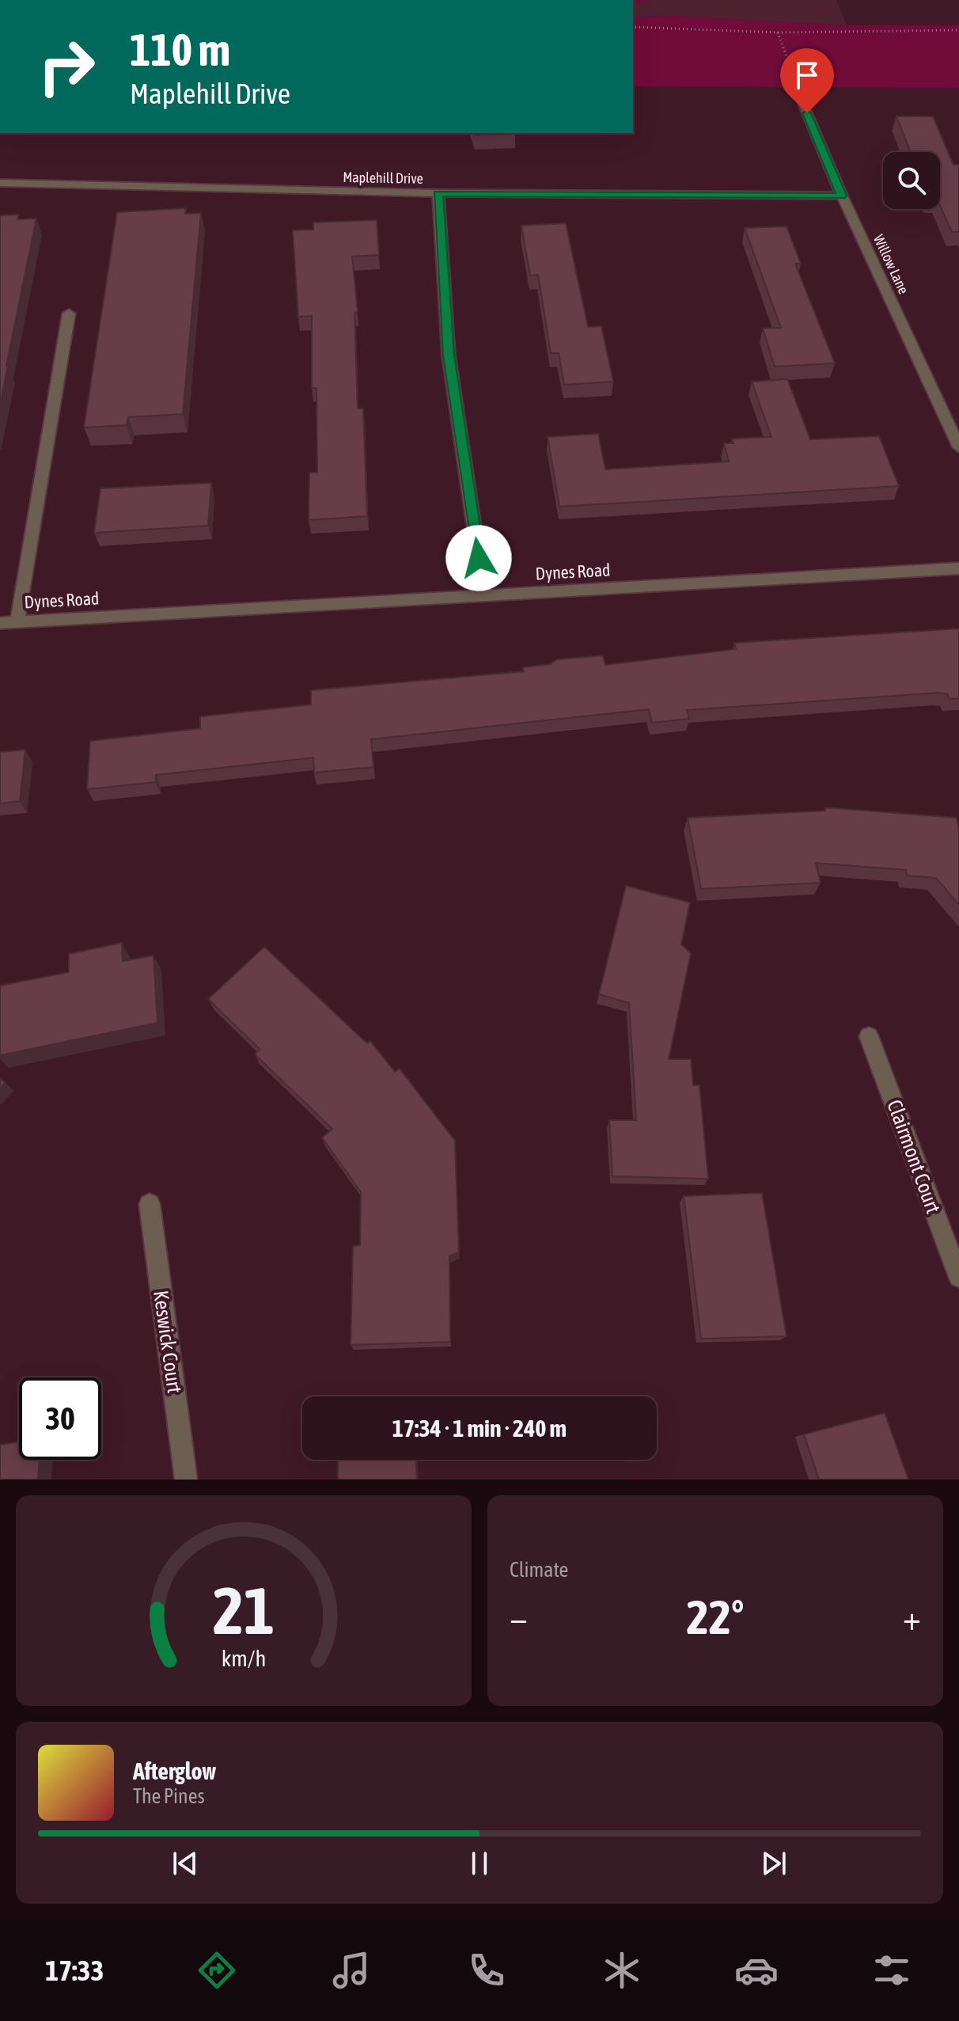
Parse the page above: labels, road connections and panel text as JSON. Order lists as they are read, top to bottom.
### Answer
{
  "streets": {
    "street": [
      "Maplehill Drive",
      "Willow Lane",
      "Dynes Road",
      "Clairmont Court",
      "Keswick Court"
    ]
  },
  "crossings": [
    ["Maplehill Drive", "Willow Lane"]
  ],
  "page": {
    "turn": ["110 m", "Maplehill Drive"],
    "limit": "30",
    "trip": "17:34 · 1 min · 240 m",
    "tile": "Climate",
    "heat": ["−", "22°", "+"],
    "song": ["Afterglow", "The Pines"],
    "tabs": "17:33",
    "gauge": ["21", "km/h"]
  }
}
